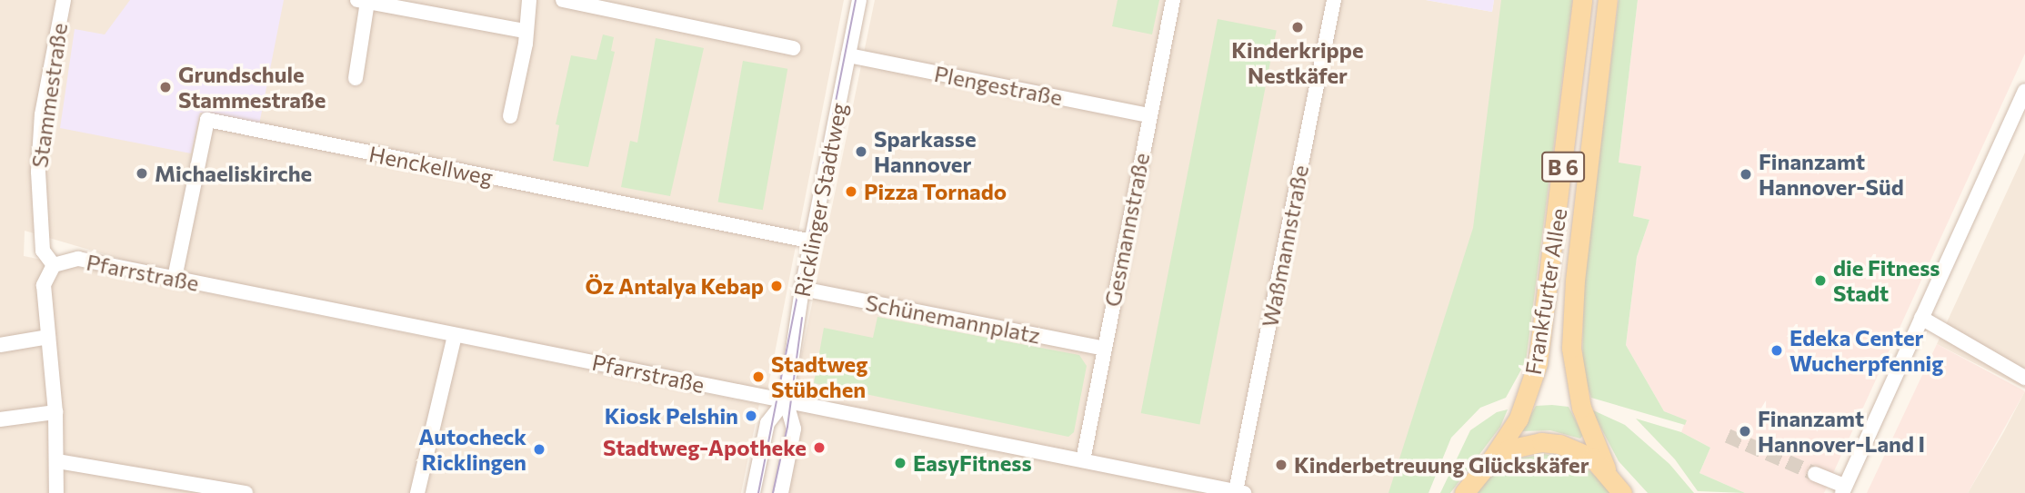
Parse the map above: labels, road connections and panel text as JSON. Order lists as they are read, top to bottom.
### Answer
{
  "streets": {
    "main road": ["B 6", "Frankfurter Allee"],
    "street": [
      "Plengestraße",
      "Stammestraße",
      "Henckellweg",
      "Ricklinger Stadtweg",
      "Gesmannstraße",
      "Waßmannstraße",
      "Pfarrstraße",
      "Schünemannplatz"
    ]
  },
  "crossings": [
    ["Plengestraße", "Ricklinger Stadtweg"],
    ["Plengestraße", "Gesmannstraße"],
    ["Stammestraße", "Pfarrstraße"],
    ["Henckellweg", "Ricklinger Stadtweg"],
    ["Henckellweg", "Pfarrstraße"],
    ["B 6", "Frankfurter Allee"],
    ["Ricklinger Stadtweg", "Pfarrstraße"],
    ["Ricklinger Stadtweg", "Schünemannplatz"],
    ["Gesmannstraße", "Pfarrstraße"],
    ["Gesmannstraße", "Schünemannplatz"],
    ["Waßmannstraße", "Pfarrstraße"]
  ],
  "places": [
    "Kinderkrippe Nestkäfer",
    "Grundschule Stammestraße",
    "Sparkasse Hannover",
    "Michaeliskirche",
    "Finanzamt Hannover-Süd",
    "Pizza Tornado",
    "die Fitness Stadt",
    "Öz Antalya Kebap",
    "Edeka Center Wucherpfennig",
    "Stadtweg Stübchen",
    "Kiosk Pelshin",
    "Finanzamt Hannover-Land I",
    "Stadtweg-Apotheke",
    "Autocheck Ricklingen",
    "EasyFitness",
    "Kinderbetreuung Glückskäfer"
  ]
}
